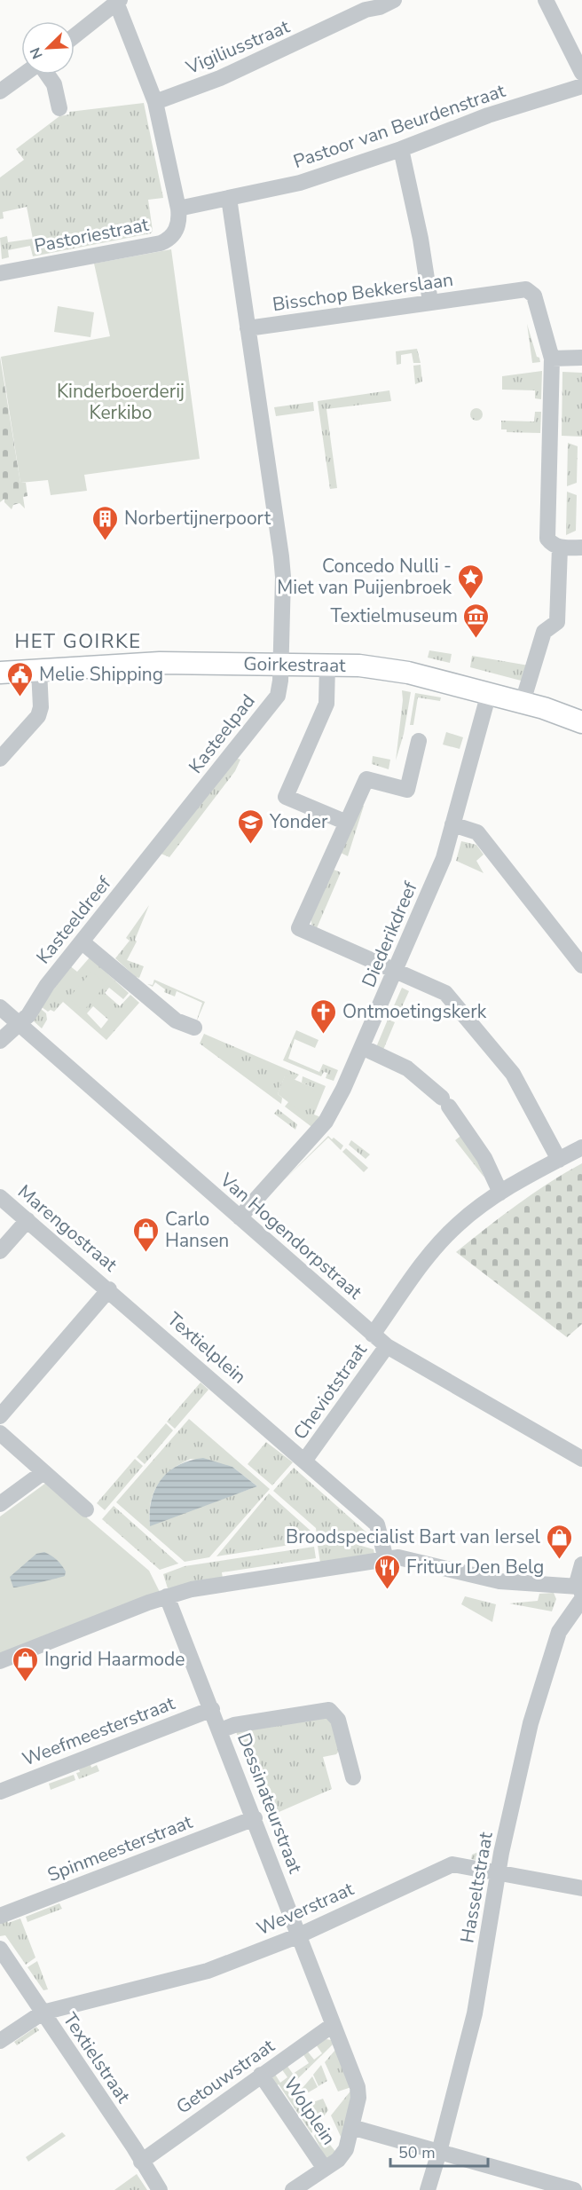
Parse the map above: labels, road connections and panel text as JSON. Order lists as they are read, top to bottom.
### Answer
{
  "streets": {
    "street": [
      "Vigiliusstraat",
      "Pastoor van Beurdenstraat",
      "Pastoriestraat",
      "Bisschop Bekkerslaan",
      "Goirkestraat",
      "Kasteelpad",
      "Kasteeldreef",
      "Diederikdreef",
      "Marengostraat",
      "Van Hogendorpstraat",
      "Textielplein",
      "Cheviotstraat",
      "Weefmeesterstraat",
      "Dessinateurstraat",
      "Spinmeesterstraat",
      "Hasseltstraat",
      "Weverstraat",
      "Textielstraat",
      "Getouwstraat",
      "Wolplein"
    ]
  },
  "crossings": [
    ["Goirkestraat", "Kasteelpad"],
    ["Goirkestraat", "Diederikdreef"],
    ["Kasteelpad", "Kasteeldreef"],
    ["Kasteeldreef", "Van Hogendorpstraat"],
    ["Diederikdreef", "Van Hogendorpstraat"],
    ["Marengostraat", "Textielplein"],
    ["Van Hogendorpstraat", "Cheviotstraat"],
    ["Textielplein", "Cheviotstraat"],
    ["Weefmeesterstraat", "Dessinateurstraat"],
    ["Dessinateurstraat", "Spinmeesterstraat"],
    ["Dessinateurstraat", "Weverstraat"],
    ["Dessinateurstraat", "Getouwstraat"],
    ["Dessinateurstraat", "Wolplein"],
    ["Hasseltstraat", "Weverstraat"],
    ["Weverstraat", "Textielstraat"],
    ["Textielstraat", "Getouwstraat"],
    ["Getouwstraat", "Wolplein"]
  ],
  "districts": ["HET GOIRKE"],
  "parks": ["Kinderboerderij Kerkibo"],
  "places": {
    "building": ["Norbertijnerpoort"],
    "place": ["Concedo Nulli - Miet van Puijenbroek"],
    "museum": ["Textielmuseum"],
    "public building": ["Melie Shipping"],
    "school or university": ["Yonder"],
    "church": ["Ontmoetingskerk"],
    "shop": ["Carlo Hansen", "Broodspecialist Bart van Iersel", "Ingrid Haarmode"],
    "restaurant": ["Frituur Den Belg"]
  },
  "scale_bar": "50 m",
  "north": "bottom left"
}
